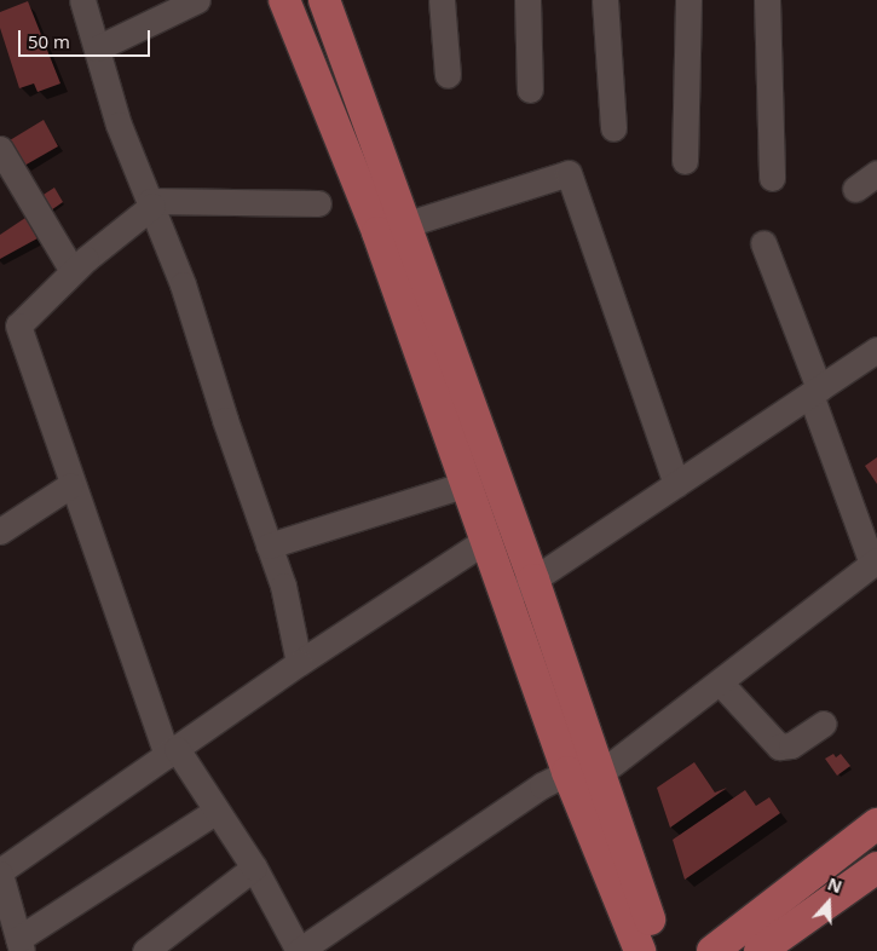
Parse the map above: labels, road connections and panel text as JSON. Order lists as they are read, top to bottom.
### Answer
{
  "scale_bar": "50 m",
  "north": "top"
}
